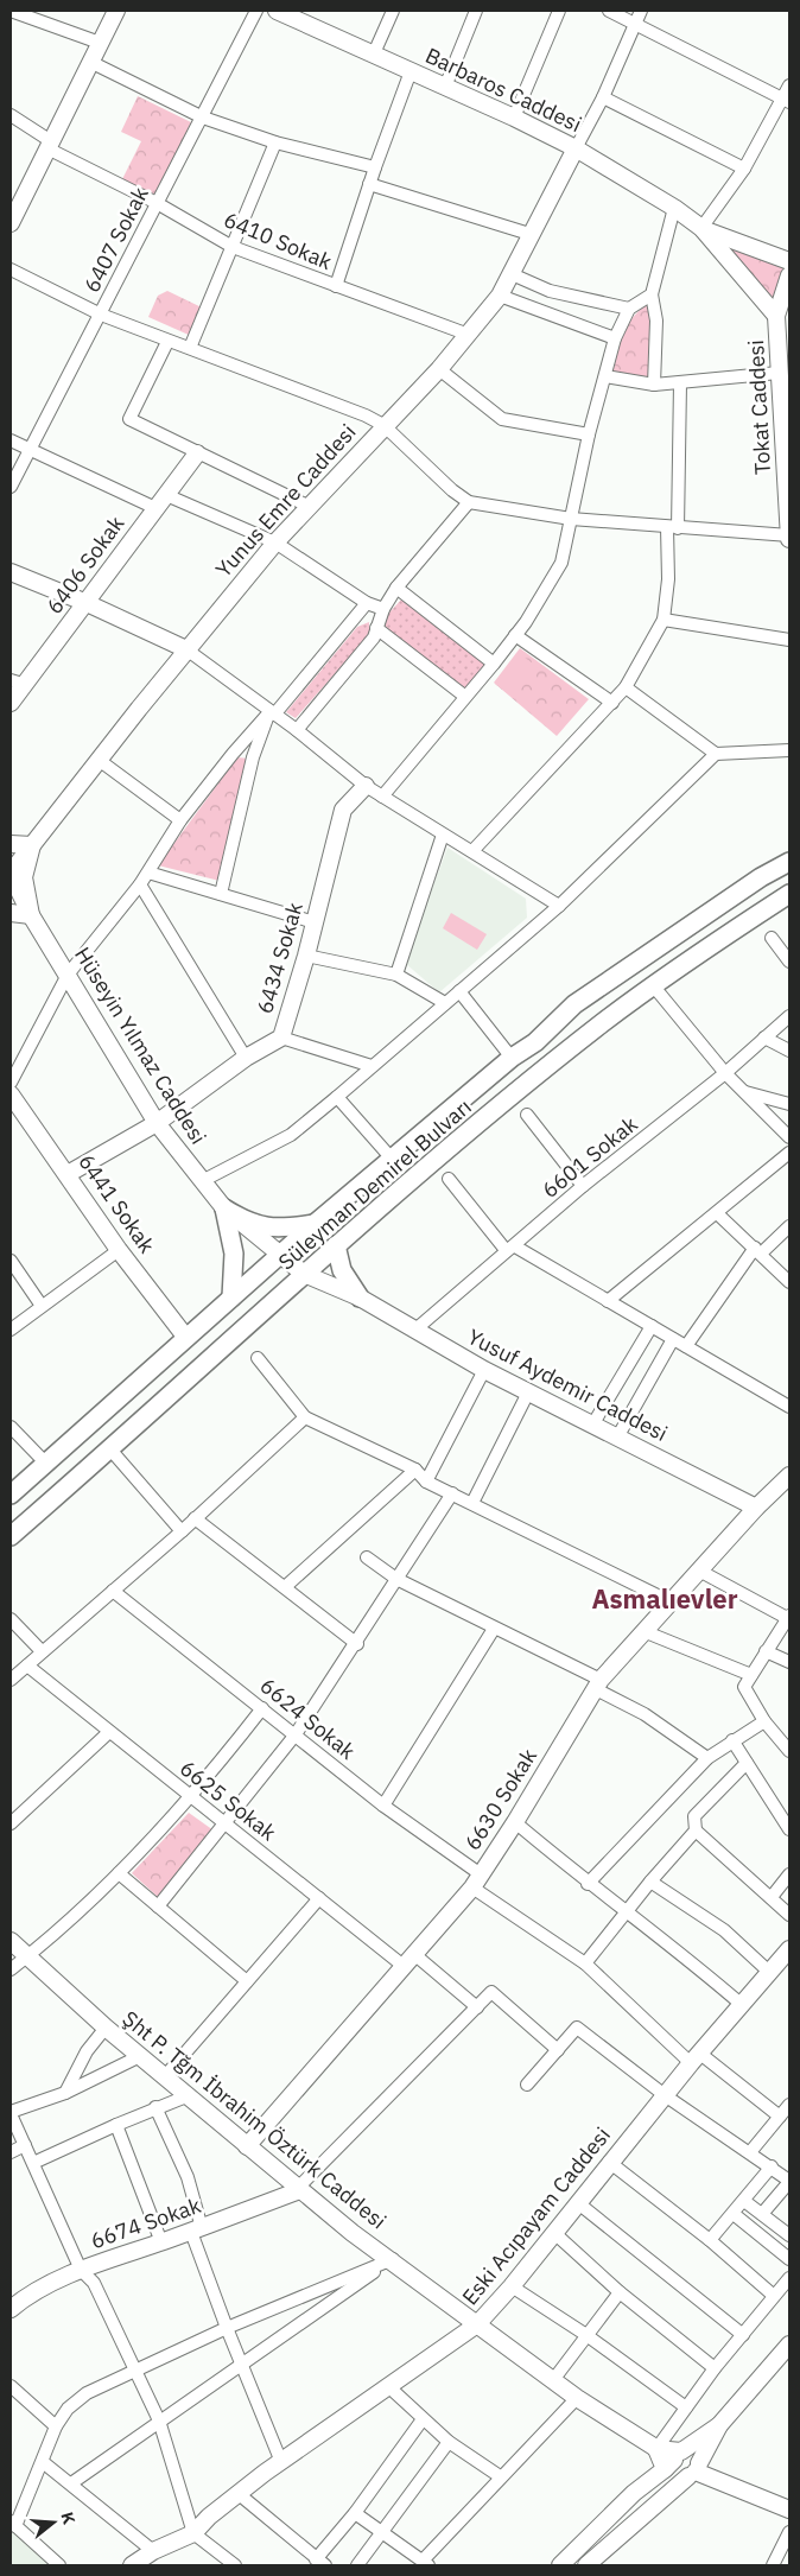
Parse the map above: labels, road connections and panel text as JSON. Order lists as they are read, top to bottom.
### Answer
{
  "streets": {
    "main road": ["Süleyman Demirel Bulvarı"],
    "street": [
      "Barbaros Caddesi",
      "6407 Sokak",
      "6410 Sokak",
      "Tokat Caddesi",
      "Yunus Emre Caddesi",
      "6406 Sokak",
      "6434 Sokak",
      "Hüseyin Yılmaz Caddesi",
      "6601 Sokak",
      "6441 Sokak",
      "Yusuf Aydemir Caddesi",
      "6624 Sokak",
      "6630 Sokak",
      "6625 Sokak",
      "Şht P. Tğm İbrahim Öztürk Caddesi",
      "Eski Acıpayam Caddesi",
      "6674 Sokak"
    ]
  },
  "crossings": [
    ["Barbaros Caddesi", "Tokat Caddesi"],
    ["Barbaros Caddesi", "Yunus Emre Caddesi"],
    ["6407 Sokak", "6410 Sokak"],
    ["6410 Sokak", "Yunus Emre Caddesi"],
    ["Yunus Emre Caddesi", "Hüseyin Yılmaz Caddesi"],
    ["6434 Sokak", "Hüseyin Yılmaz Caddesi"],
    ["6434 Sokak", "6441 Sokak"],
    ["Hüseyin Yılmaz Caddesi", "Süleyman Demirel Bulvarı"],
    ["Hüseyin Yılmaz Caddesi", "Yusuf Aydemir Caddesi"],
    ["6601 Sokak", "Yusuf Aydemir Caddesi"],
    ["Süleyman Demirel Bulvarı", "6441 Sokak"],
    ["Yusuf Aydemir Caddesi", "6630 Sokak"],
    ["6624 Sokak", "6630 Sokak"],
    ["6624 Sokak", "Eski Acıpayam Caddesi"],
    ["6630 Sokak", "6625 Sokak"],
    ["6630 Sokak", "Şht P. Tğm İbrahim Öztürk Caddesi"],
    ["Şht P. Tğm İbrahim Öztürk Caddesi", "Eski Acıpayam Caddesi"],
    ["Şht P. Tğm İbrahim Öztürk Caddesi", "6674 Sokak"]
  ],
  "districts": ["Asmalıevler"],
  "north": "right"
}
